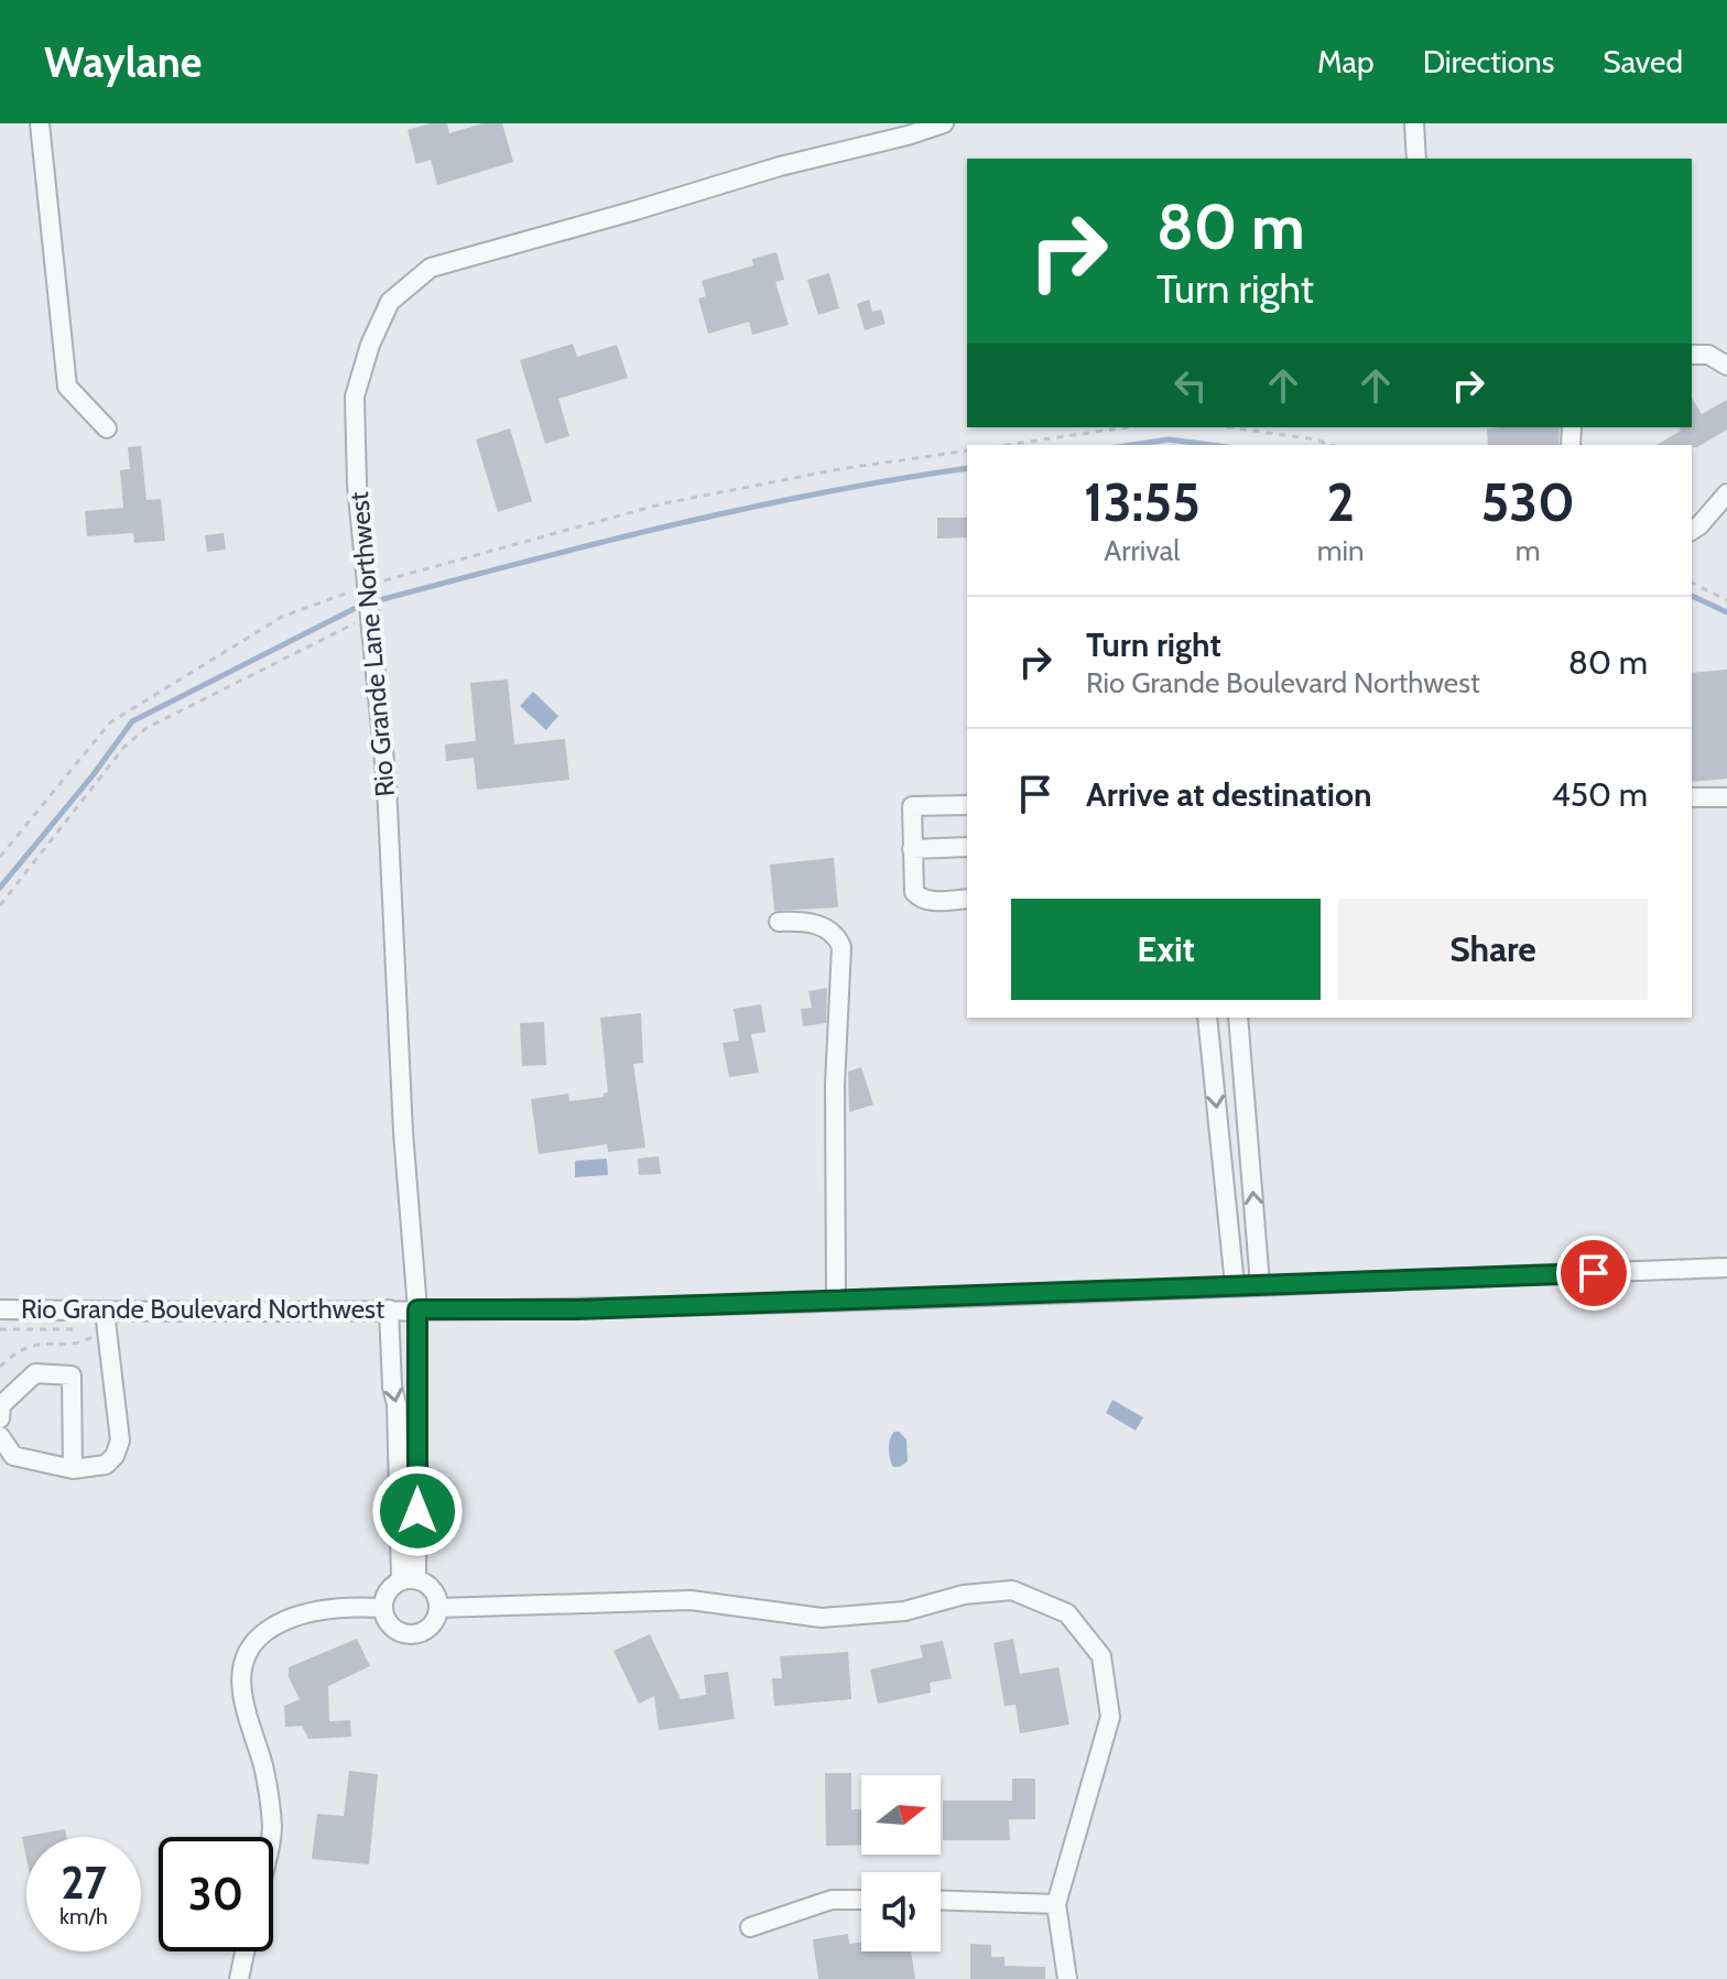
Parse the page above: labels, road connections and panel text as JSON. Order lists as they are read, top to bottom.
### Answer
{
  "streets": {
    "street": ["Rio Grande Lane Northwest", "Rio Grande Boulevard Northwest"]
  },
  "crossings": [
    ["Rio Grande Lane Northwest", "Rio Grande Boulevard Northwest"]
  ],
  "north": "right",
  "page": {
    "header": "Waylane",
    "nav": ["Map", "Directions", "Saved"],
    "turn": ["80 m", "Turn right"],
    "eta": [
      "13:55",
      "Arrival",
      "2",
      "min",
      "530",
      "m"
    ],
    "list": [
      {
        "name": "Turn right",
        "note": "Rio Grande Boulevard Northwest",
        "value": "80 m"
      },
      {
        "name": "Arrive at destination",
        "value": "450 m"
      }
    ],
    "buttons": ["Exit", "Share"],
    "speed": "27 km/h",
    "limit": "30"
  }
}
